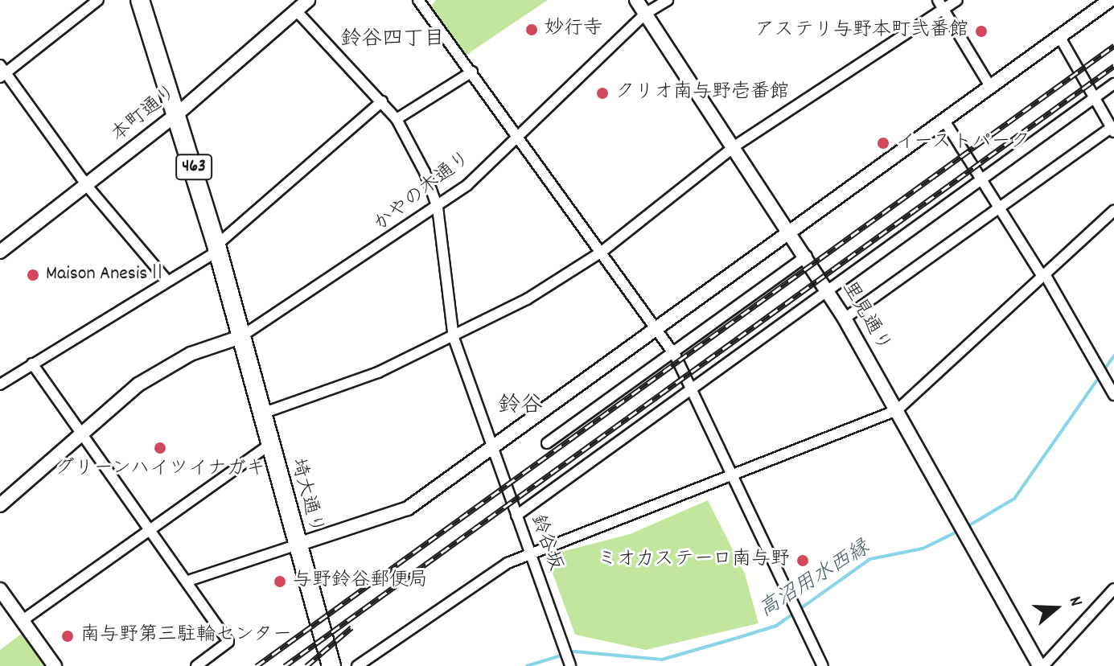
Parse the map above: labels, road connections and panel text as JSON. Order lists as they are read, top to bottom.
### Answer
{
  "streets": {
    "highway": ["463", "埼大通り"],
    "street": [
      "本町通り",
      "かやの木通り",
      "里見通り",
      "鈴谷坂"
    ]
  },
  "crossings": [
    ["本町通り", "463"],
    ["本町通り", "鈴谷坂"],
    ["463", "かやの木通り"],
    ["463", "埼大通り"],
    ["かやの木通り", "里見通り"],
    ["かやの木通り", "埼大通り"],
    ["かやの木通り", "鈴谷坂"]
  ],
  "districts": ["鈴谷四丁目", "鈴谷"],
  "water": ["高沼用水西縁"],
  "places": [
    "妙行寺",
    "アステリ与野本町弐番館",
    "クリオ南与野壱番館",
    "イーストパーク",
    "Maison AnesisⅡ",
    "グリーンハイツイナガキ",
    "ミオカステーロ南与野",
    "与野鈴谷郵便局",
    "南与野第三駐輪センター"
  ],
  "north": "right"
}
